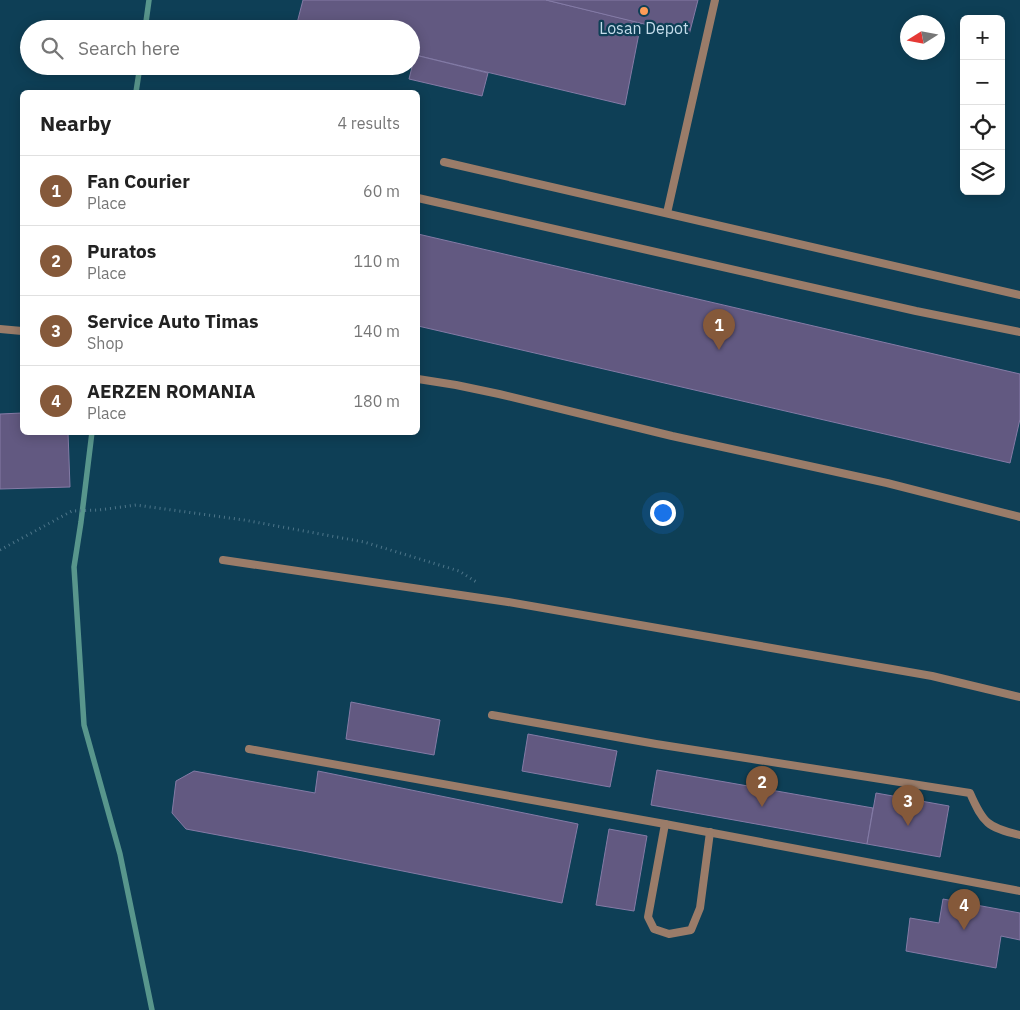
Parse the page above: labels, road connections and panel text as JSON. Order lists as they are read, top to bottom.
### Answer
{
  "places": ["Losan Depot"],
  "north": "left",
  "page": {
    "map_buttons": ["+", "−"],
    "search": "Search here",
    "heading": ["Nearby", "4 results"],
    "list": [
      {
        "mark": "1",
        "name": "Fan Courier",
        "note": "Place",
        "value": "60 m"
      },
      {
        "mark": "2",
        "name": "Puratos",
        "note": "Place",
        "value": "110 m"
      },
      {
        "mark": "3",
        "name": "Service Auto Timas",
        "note": "Shop",
        "value": "140 m"
      },
      {
        "mark": "4",
        "name": "AERZEN ROMANIA",
        "note": "Place",
        "value": "180 m"
      }
    ],
    "pins": [
      "1",
      "2",
      "3",
      "4"
    ]
  }
}
